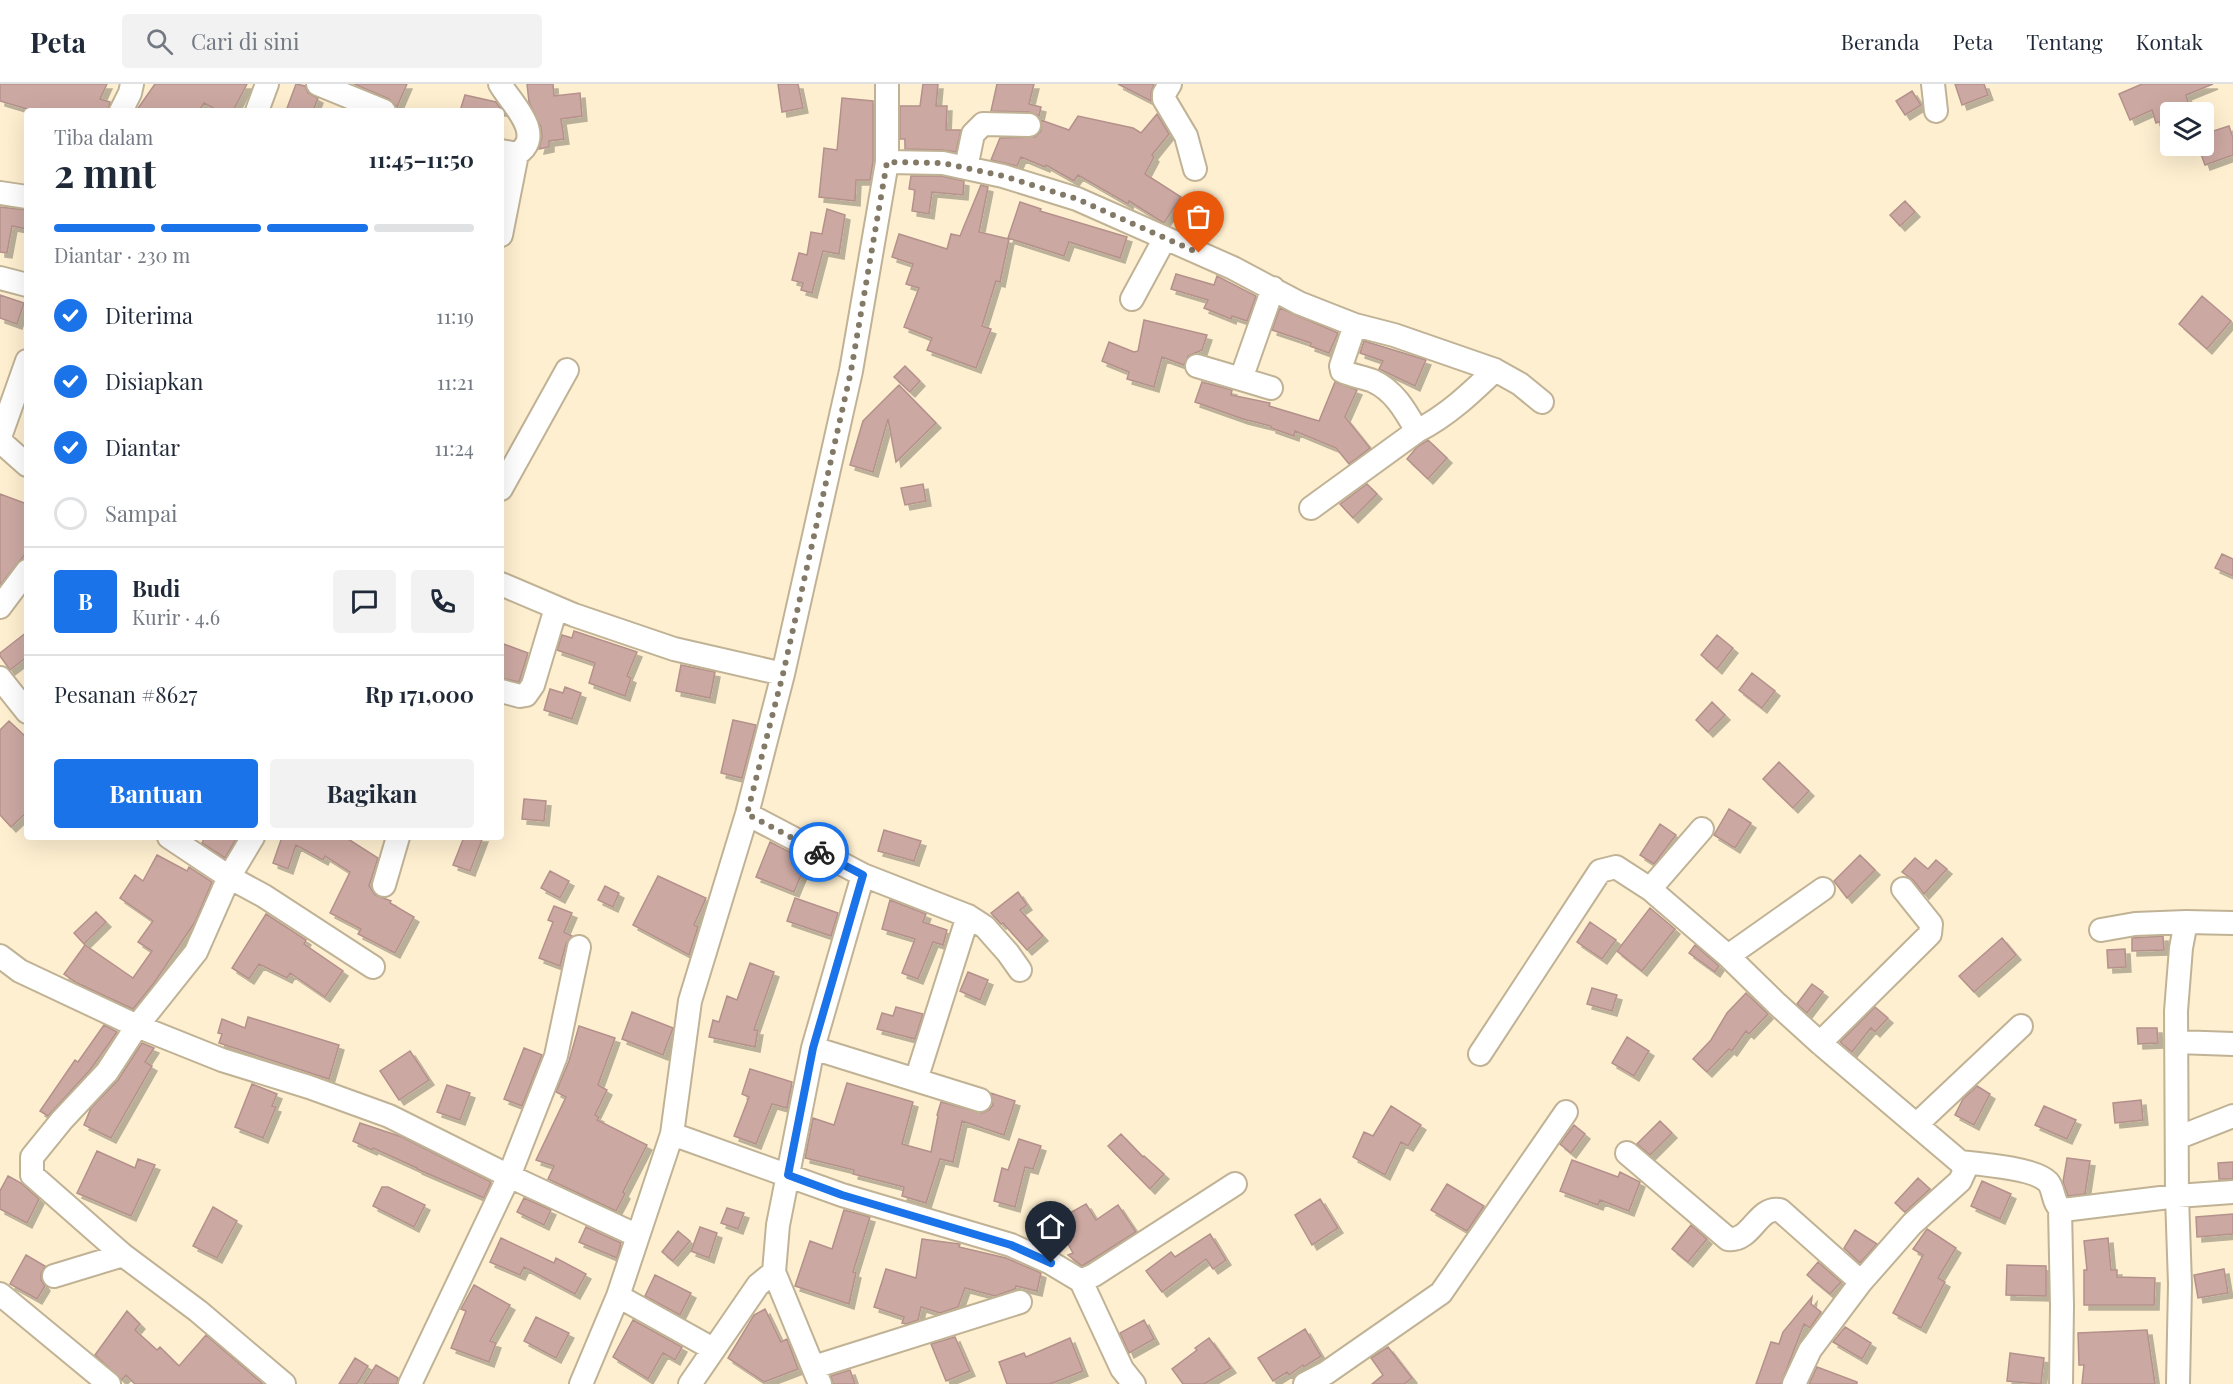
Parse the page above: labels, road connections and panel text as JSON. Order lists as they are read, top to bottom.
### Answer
{
  "page": {
    "header": "Peta",
    "search": "Cari di sini",
    "nav": [
      "Beranda",
      "Peta",
      "Tentang",
      "Kontak"
    ],
    "heading": ["2 mnt", "Tiba dalam", "11:45–11:50"],
    "panel": [
      "Budi",
      "Kurir · 4.6",
      "Pesanan #8627",
      "Rp 171,000"
    ],
    "bar": "Diantar · 230 m",
    "list": [
      ["Diterima", "11:19"],
      ["Disiapkan", "11:21"],
      ["Diantar", "11:24"],
      "Sampai"
    ],
    "round": "B",
    "buttons": ["Bantuan", "Bagikan"]
  }
}
